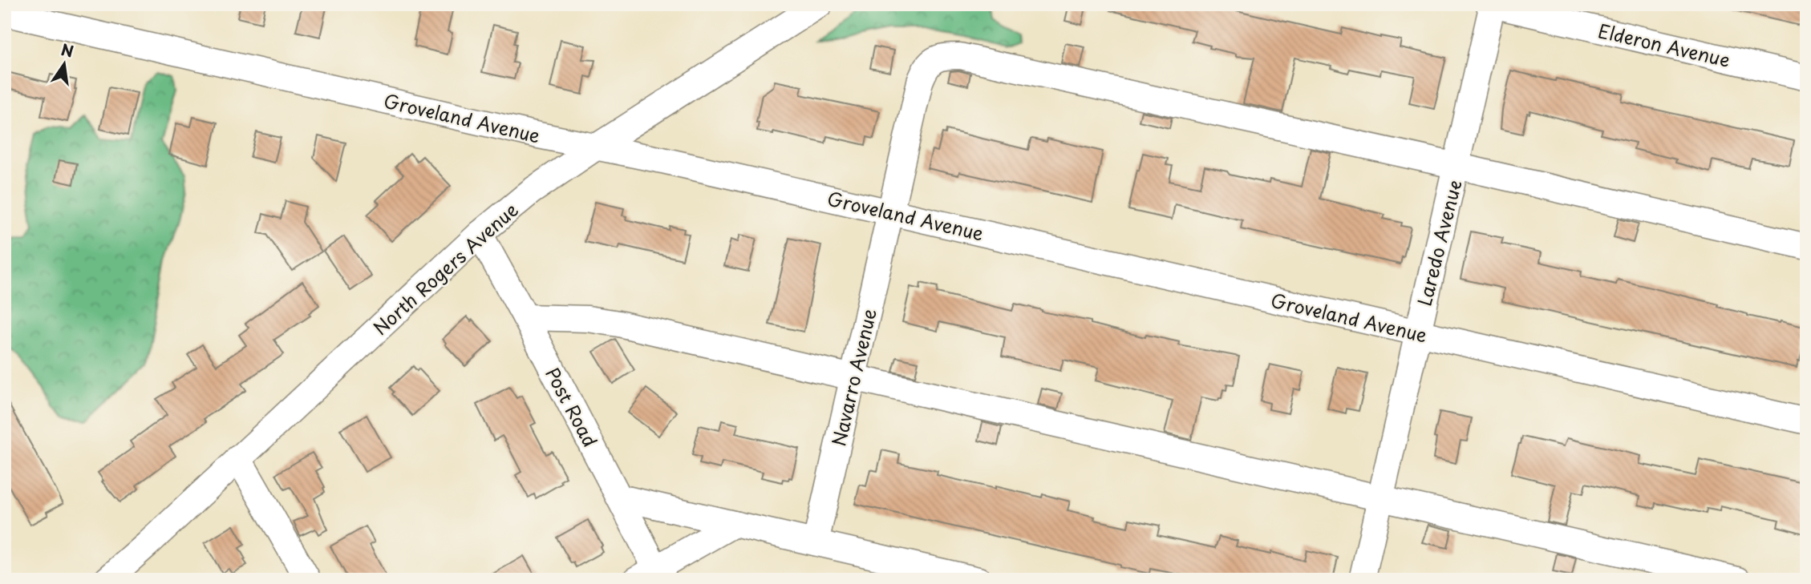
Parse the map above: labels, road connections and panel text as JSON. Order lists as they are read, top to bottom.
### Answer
{
  "streets": {
    "street": [
      "Elderon Avenue",
      "Groveland Avenue",
      "Laredo Avenue",
      "North Rogers Avenue",
      "Navarro Avenue",
      "Post Road"
    ]
  },
  "crossings": [
    ["Elderon Avenue", "Laredo Avenue"],
    ["Groveland Avenue", "Laredo Avenue"],
    ["Groveland Avenue", "North Rogers Avenue"],
    ["Groveland Avenue", "Navarro Avenue"],
    ["Laredo Avenue", "Navarro Avenue"],
    ["North Rogers Avenue", "Post Road"]
  ],
  "north": "top"
}
